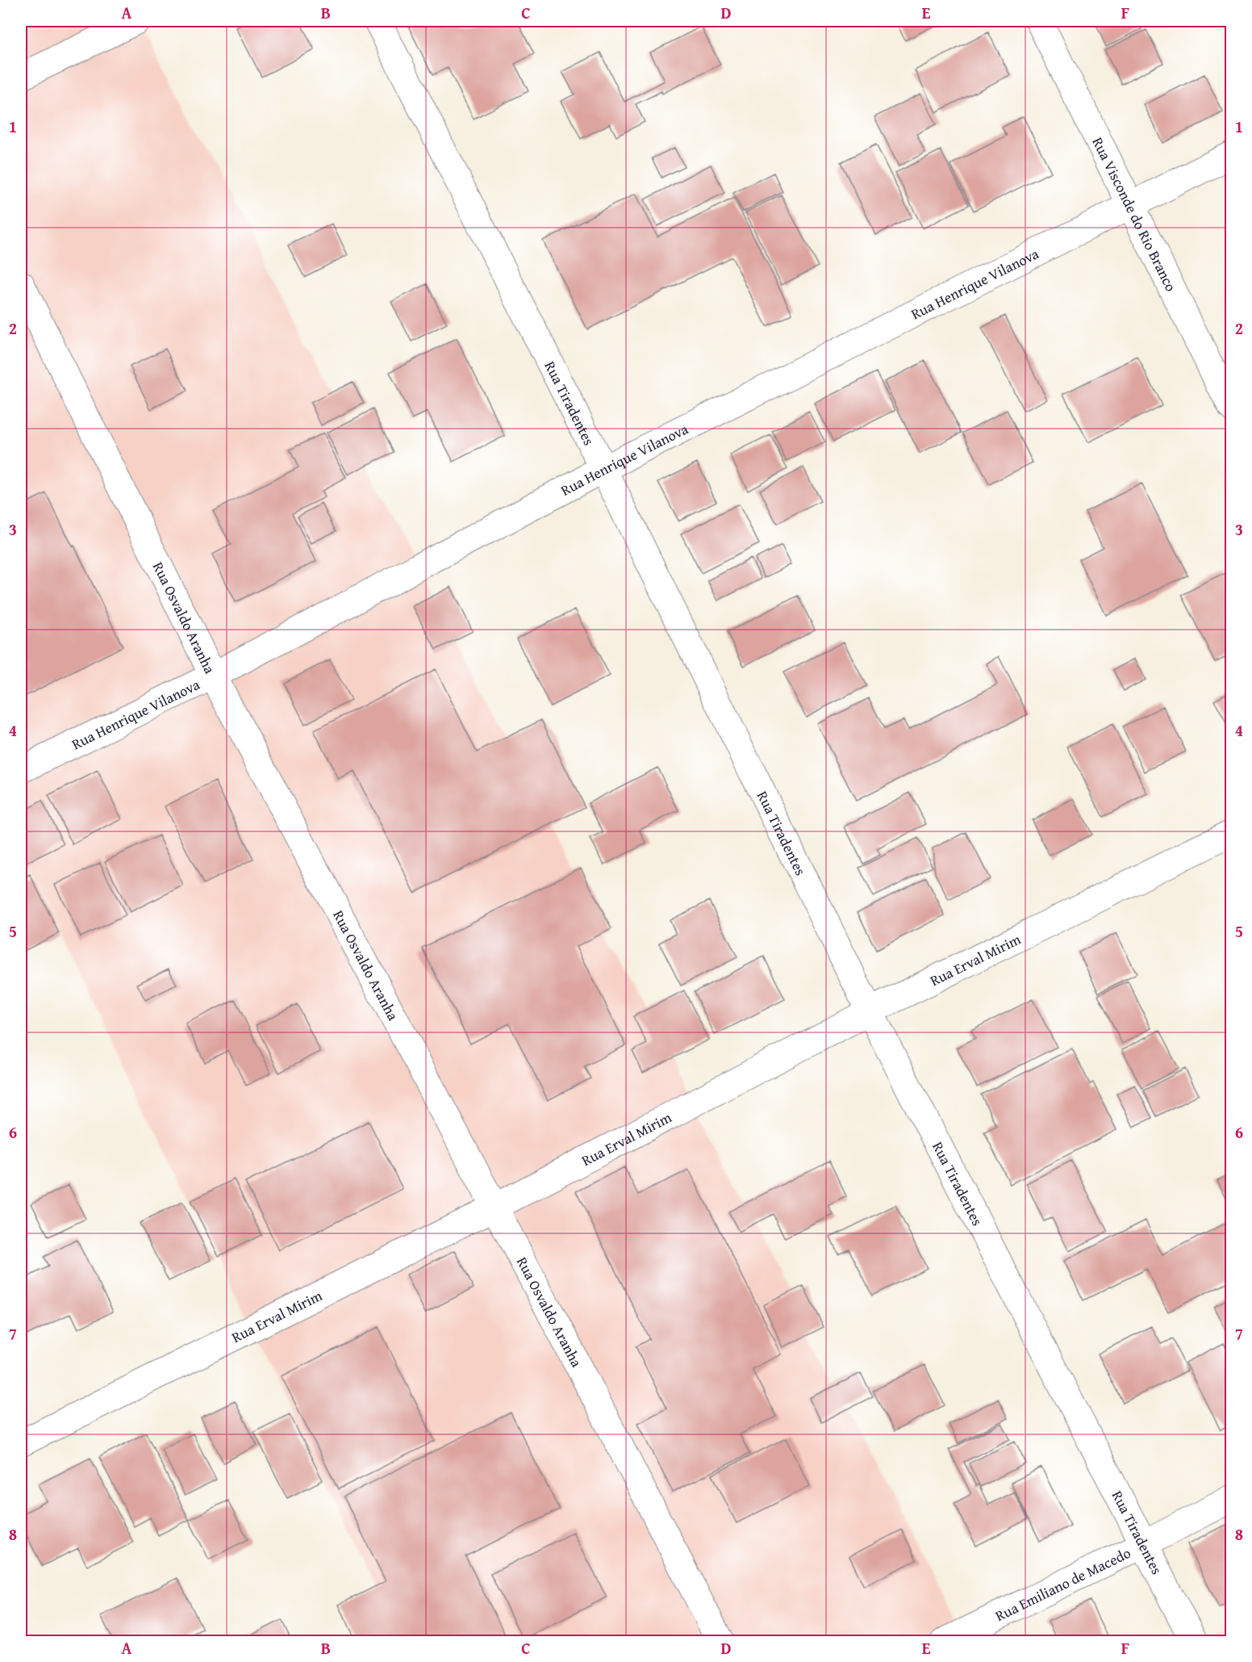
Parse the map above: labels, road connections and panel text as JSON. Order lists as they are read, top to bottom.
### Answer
{
  "streets": {
    "street": [
      "Rua Visconde do Rio Branco",
      "Rua Henrique Vilanova",
      "Rua Tiradentes",
      "Rua Osvaldo Aranha",
      "Rua Erval Mirim",
      "Rua Emiliano de Macedo"
    ]
  },
  "crossings": [
    ["Rua Visconde do Rio Branco", "Rua Henrique Vilanova"],
    ["Rua Henrique Vilanova", "Rua Tiradentes"],
    ["Rua Henrique Vilanova", "Rua Osvaldo Aranha"],
    ["Rua Tiradentes", "Rua Erval Mirim"],
    ["Rua Tiradentes", "Rua Emiliano de Macedo"],
    ["Rua Osvaldo Aranha", "Rua Erval Mirim"]
  ],
  "grid": {
    "columns": [
      "A",
      "B",
      "C",
      "D",
      "E",
      "F"
    ],
    "rows": [
      "1",
      "2",
      "3",
      "4",
      "5",
      "6",
      "7",
      "8"
    ]
  }
}
